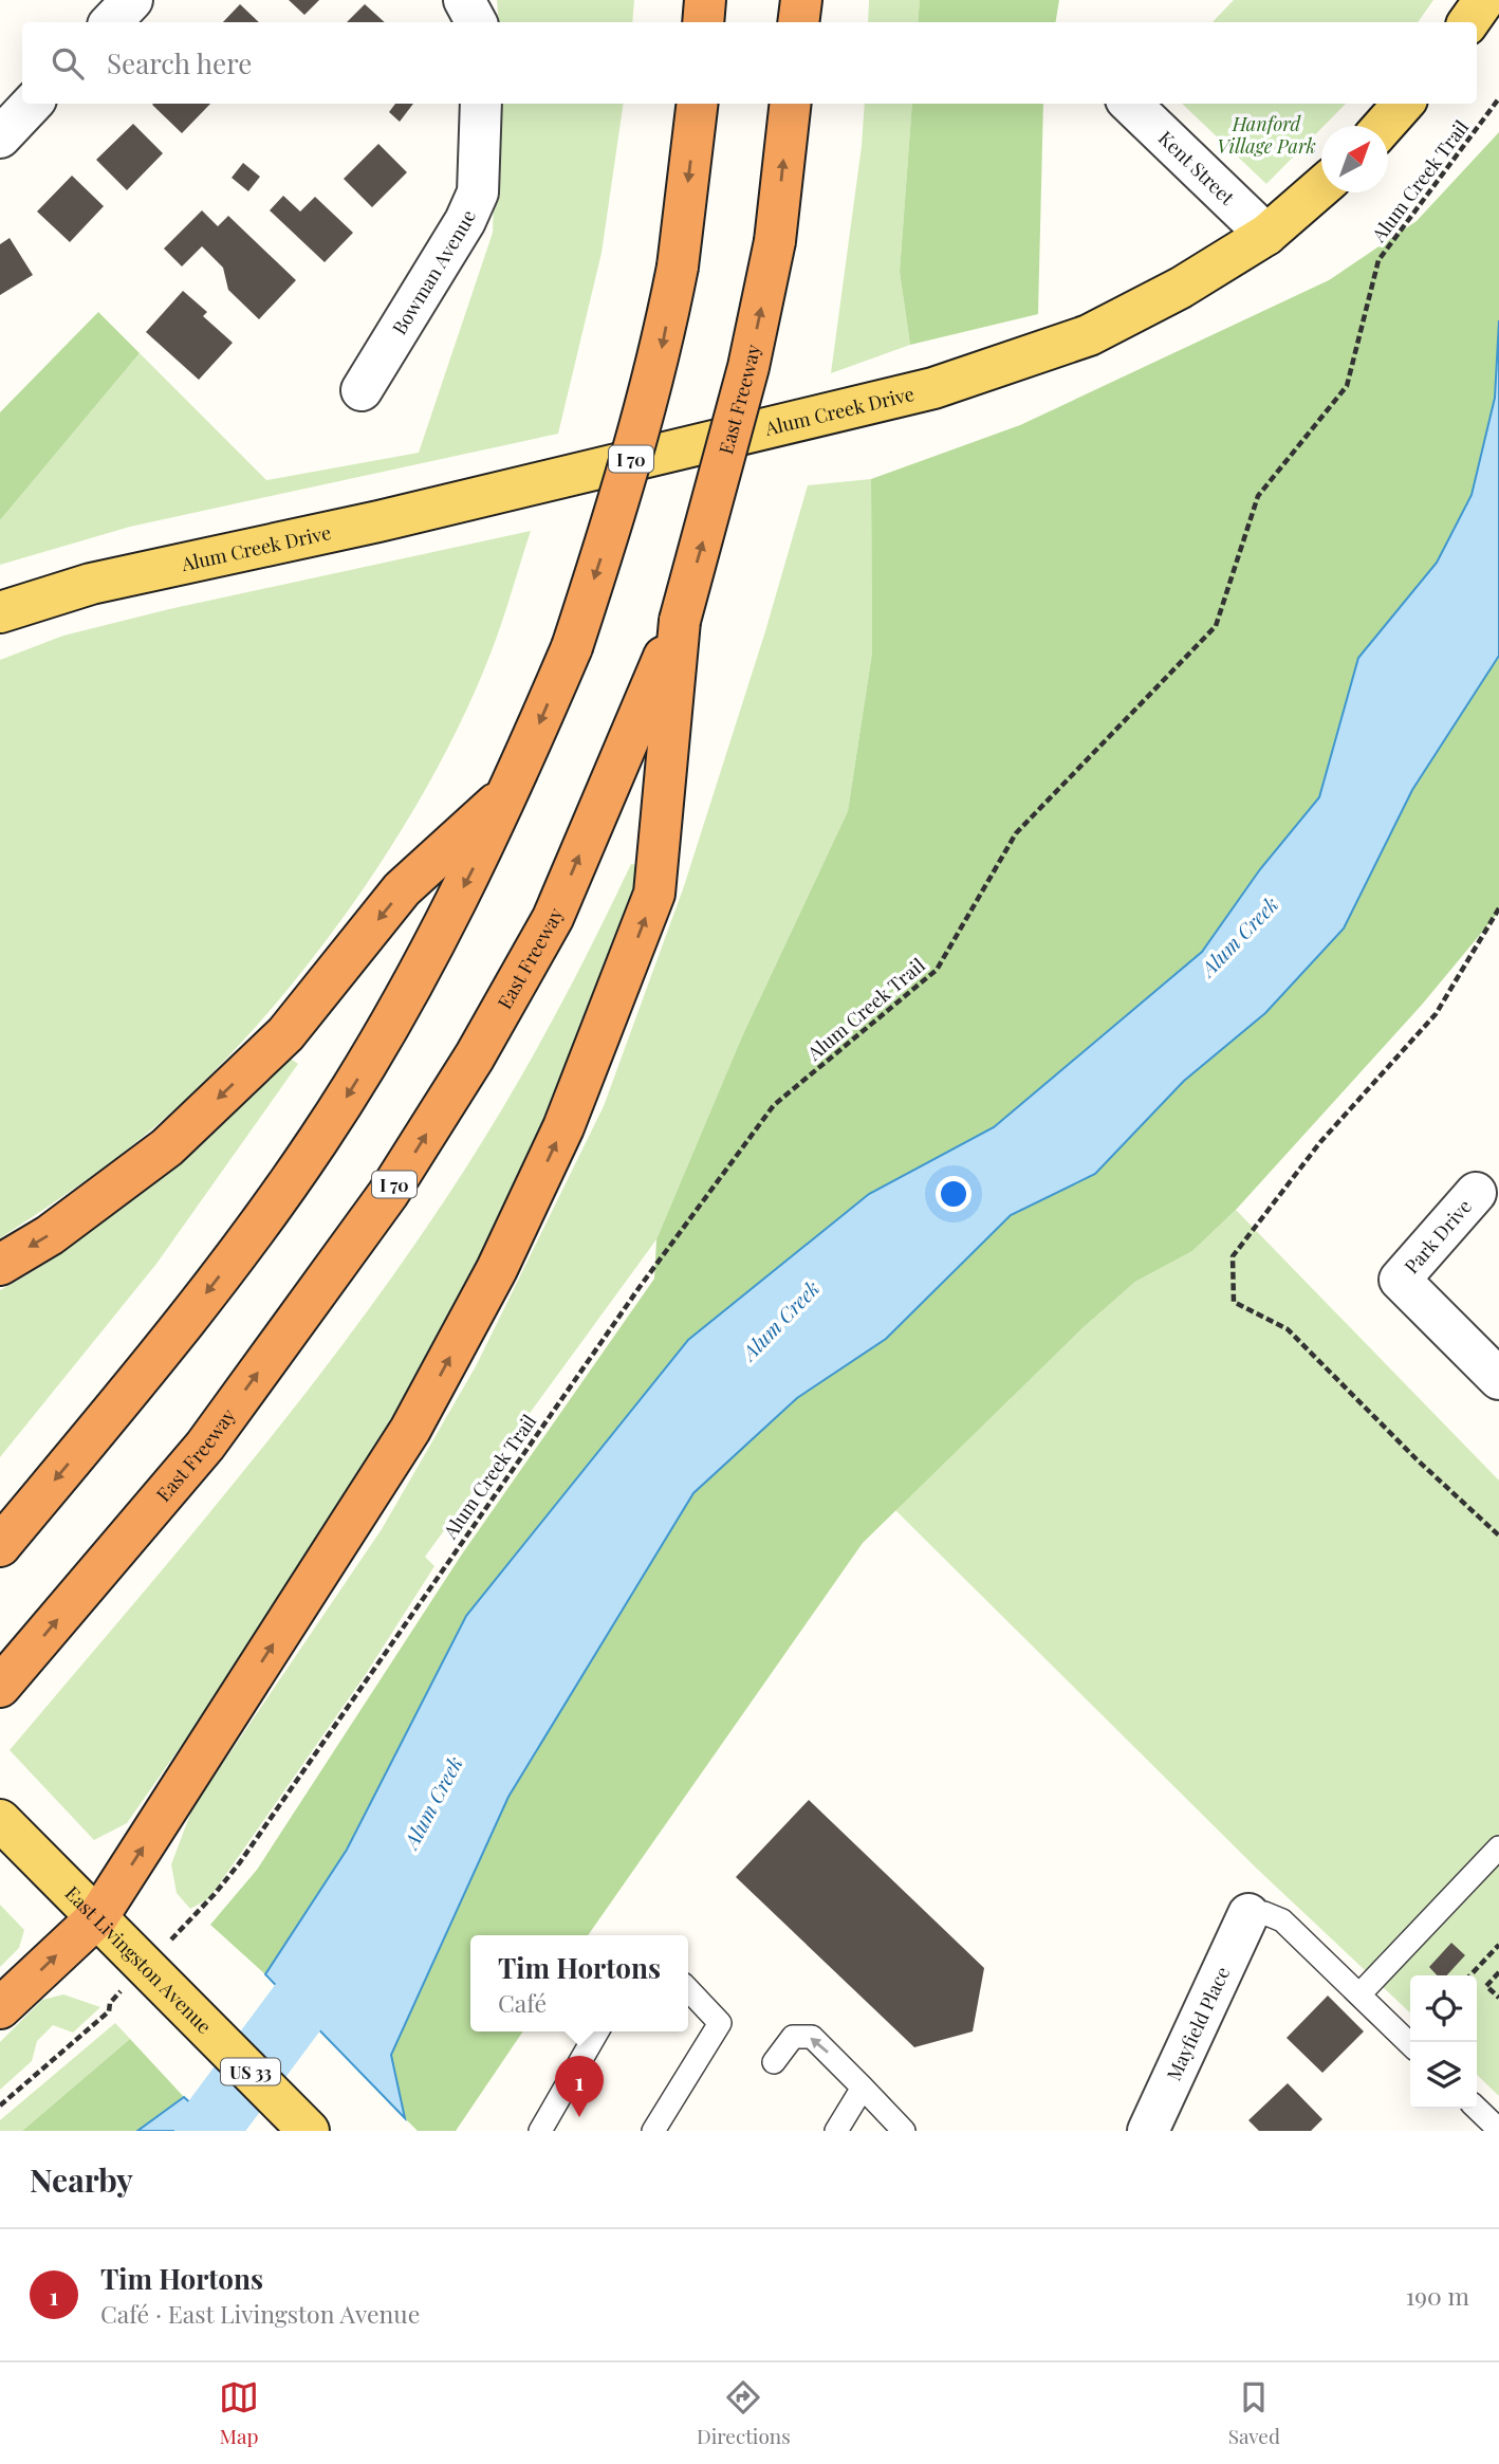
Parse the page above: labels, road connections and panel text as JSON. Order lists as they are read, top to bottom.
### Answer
{
  "streets": {
    "highway": ["East Freeway", "I 70"],
    "main road": ["Alum Creek Drive", "East Livingston Avenue", "US 33"],
    "street": [
      "Kent Street",
      "Bowman Avenue",
      "Park Drive",
      "Mayfield Place"
    ],
    "path": ["Alum Creek Trail"]
  },
  "crossings": [
    ["Kent Street", "Alum Creek Drive"]
  ],
  "water": ["Alum Creek"],
  "parks": ["Hanford Village Park"],
  "north": "top right",
  "page": {
    "search": "Search here",
    "popup": ["Tim Hortons", "Café"],
    "pins": "1",
    "heading": "Nearby",
    "list": [
      {
        "mark": "1",
        "name": "Tim Hortons",
        "note": "Café · East Livingston Avenue",
        "value": "190 m"
      }
    ],
    "nav": ["Map", "Directions", "Saved"]
  }
}
